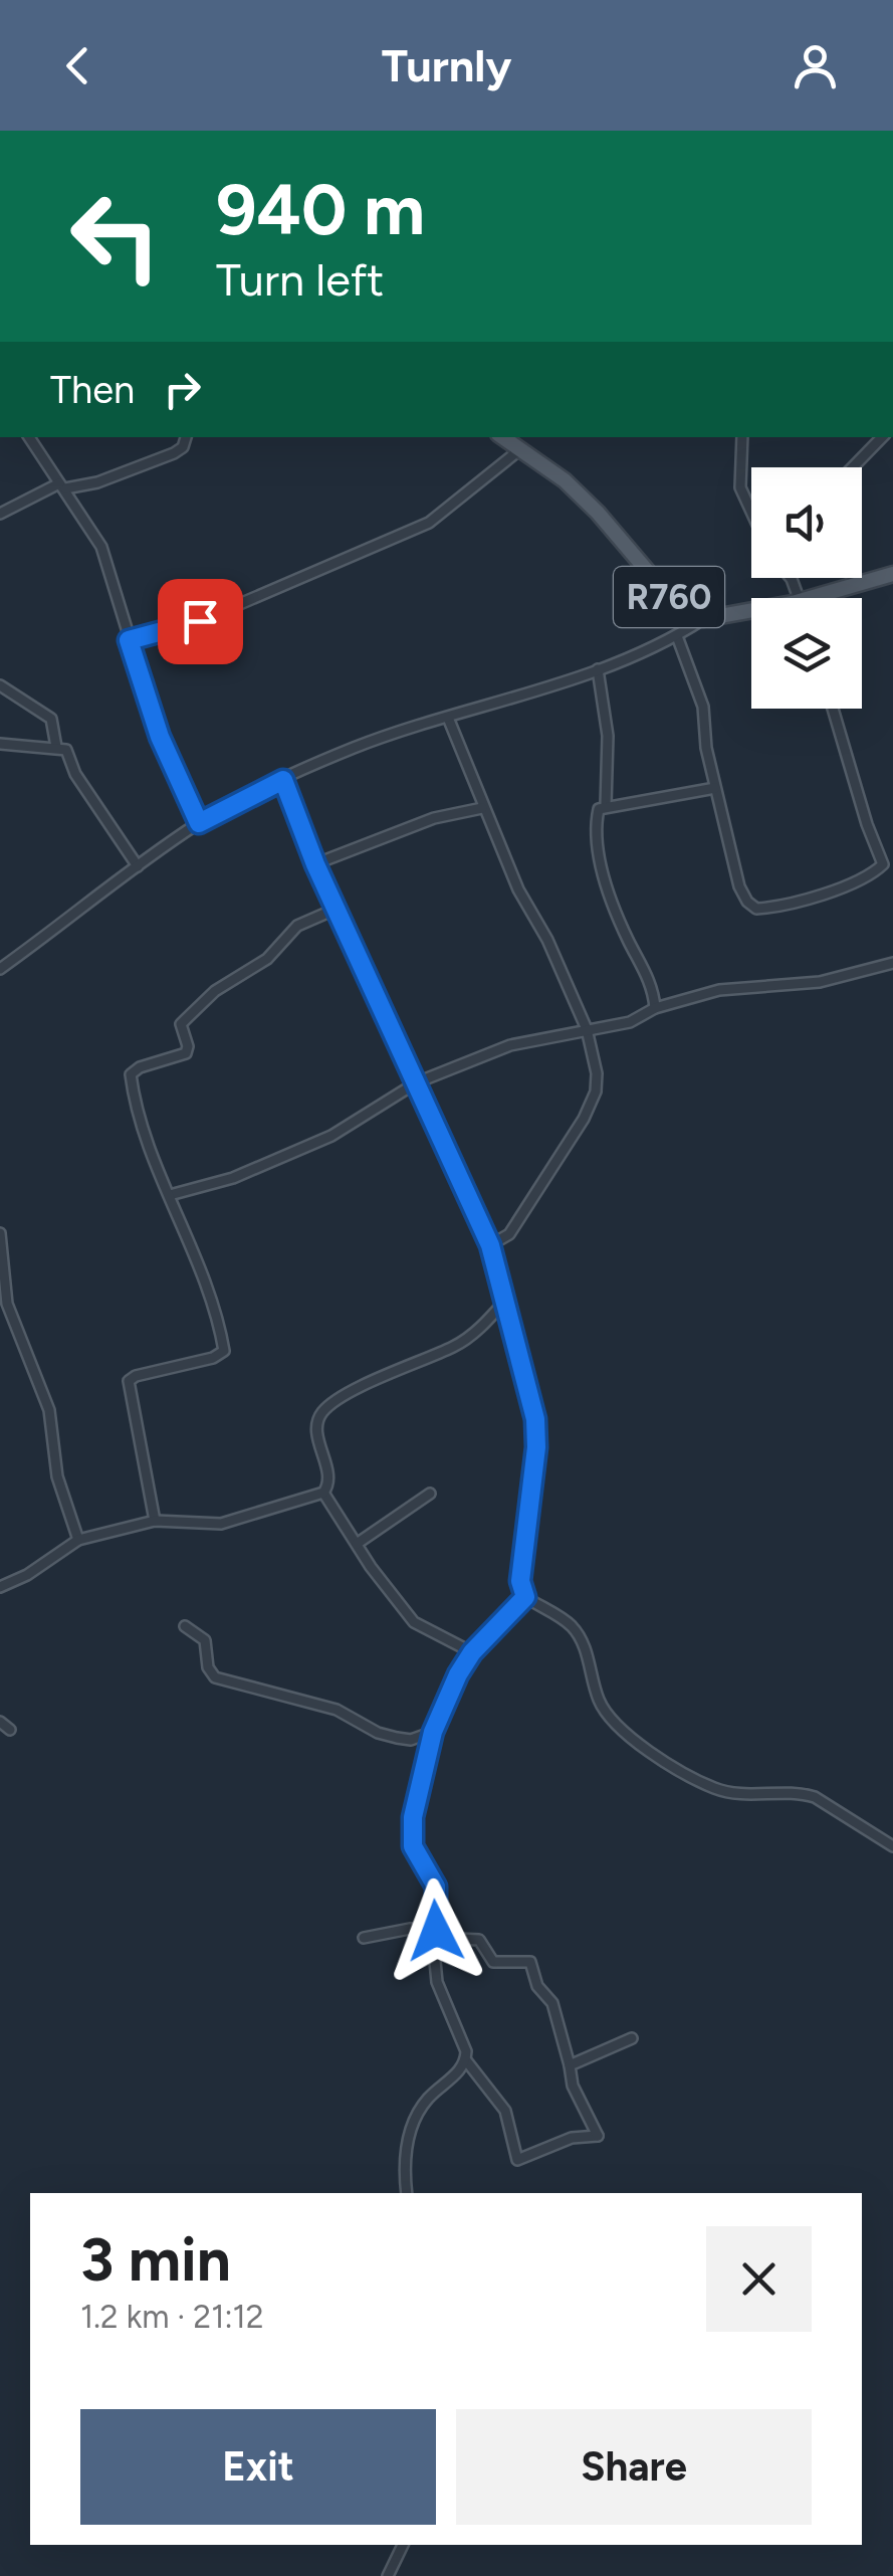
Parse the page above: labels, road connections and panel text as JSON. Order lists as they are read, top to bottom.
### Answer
{
  "streets": {
    "main road": ["R760"]
  },
  "page": {
    "header": "Turnly",
    "turn": ["940 m", "Turn left"],
    "then": "Then",
    "heading": ["3 min", "1.2 km · 21:12"],
    "buttons": ["Exit", "Share"]
  }
}
